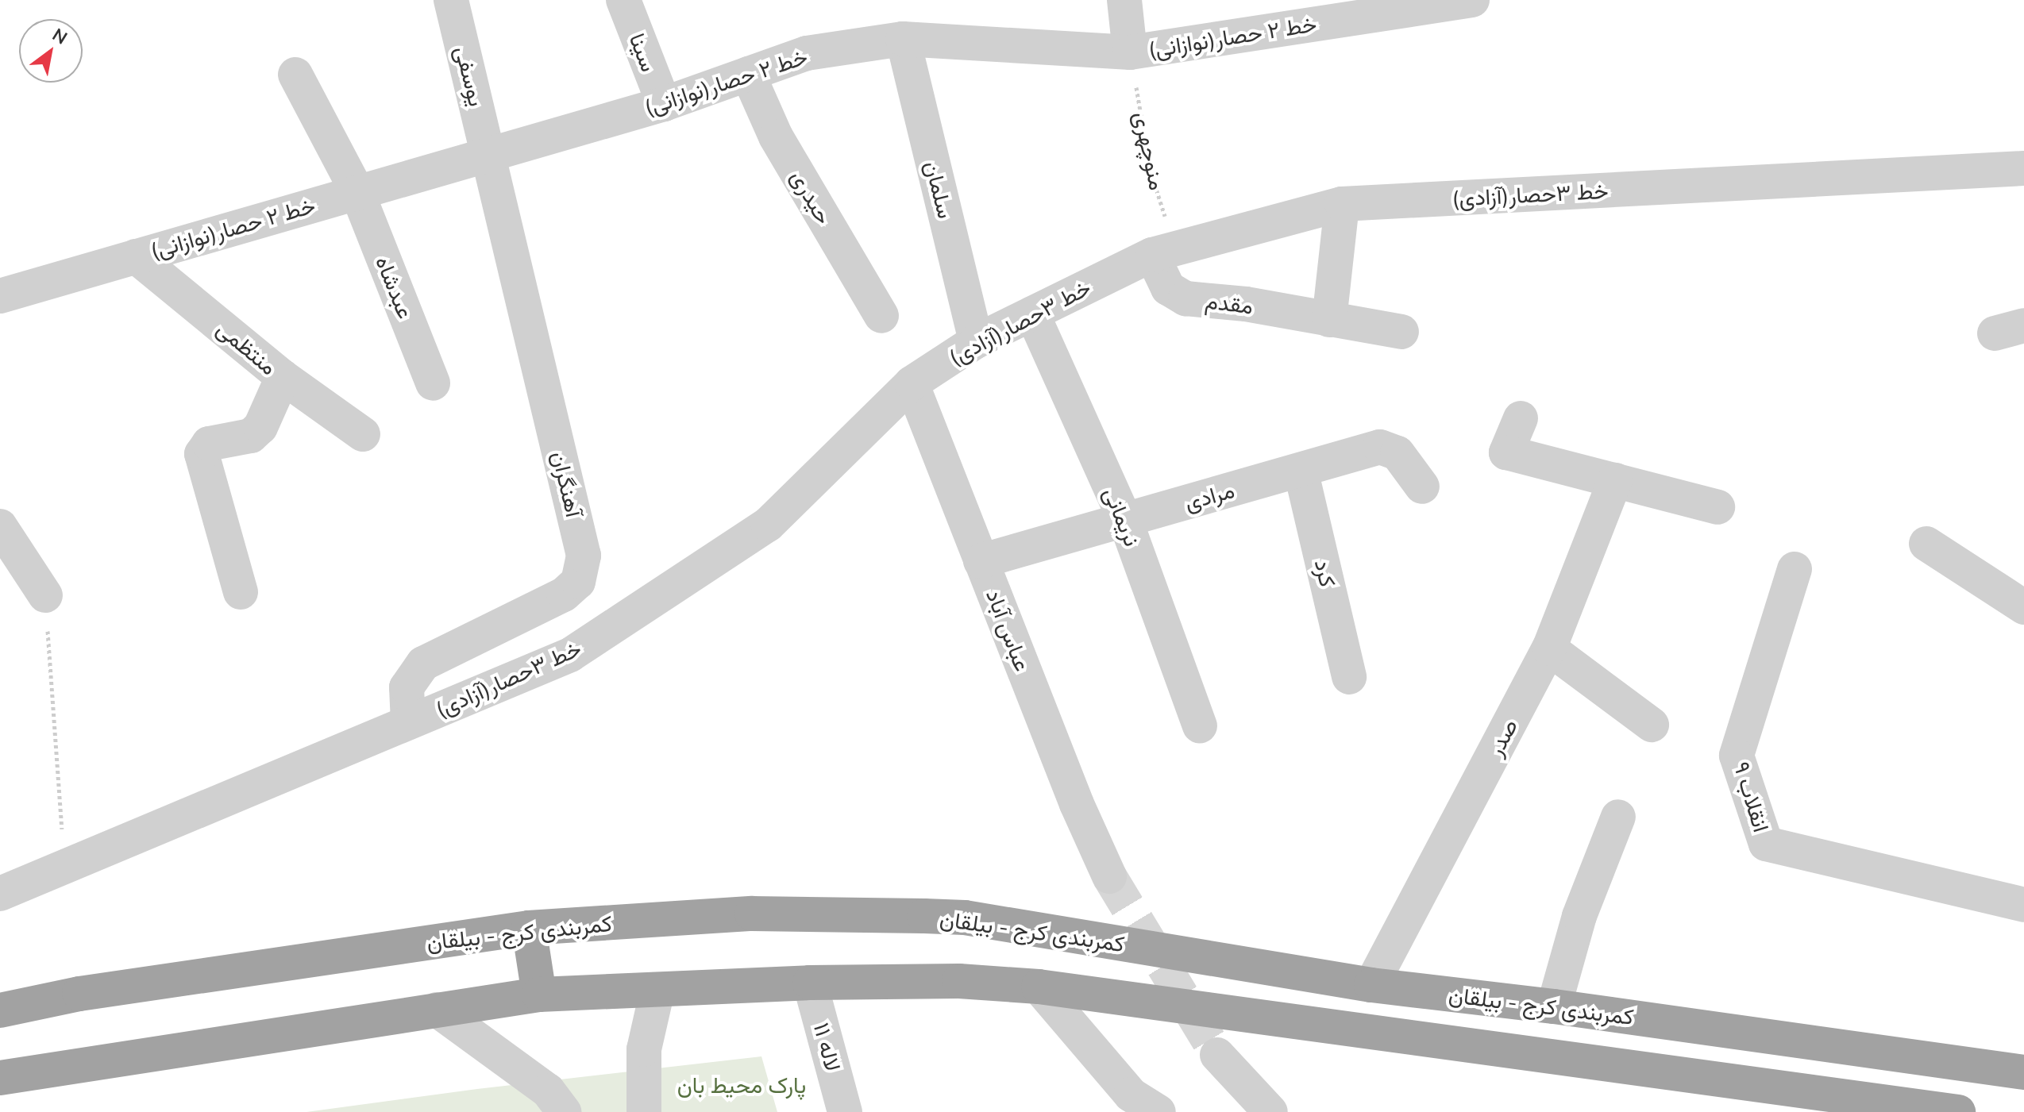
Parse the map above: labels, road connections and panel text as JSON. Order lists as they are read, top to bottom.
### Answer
{
  "streets": {
    "highway": ["کمربندی کرج - بیلقان"],
    "street": [
      "خط ۲ حصار(نوازانی)",
      "سینا",
      "یوسفی",
      "سلمان",
      "خط ۳حصار(آزادی)",
      "حیدری",
      "عبدشاه",
      "مقدم",
      "منتظمی",
      "آهنگران",
      "مرادی",
      "نریمانی",
      "کرد",
      "عباس آباد",
      "صدر",
      "انقلاب ۹",
      "لاله ۱۱"
    ],
    "path": ["منوچهری"]
  },
  "crossings": [
    ["خط ۲ حصار(نوازانی)", "سینا"],
    ["خط ۲ حصار(نوازانی)", "یوسفی"],
    ["خط ۲ حصار(نوازانی)", "منوچهری"],
    ["خط ۲ حصار(نوازانی)", "سلمان"],
    ["خط ۲ حصار(نوازانی)", "حیدری"],
    ["خط ۲ حصار(نوازانی)", "عبدشاه"],
    ["خط ۲ حصار(نوازانی)", "منتظمی"],
    ["خط ۲ حصار(نوازانی)", "آهنگران"],
    ["یوسفی", "آهنگران"],
    ["منوچهری", "خط ۳حصار(آزادی)"],
    ["منوچهری", "مقدم"],
    ["سلمان", "خط ۳حصار(آزادی)"],
    ["خط ۳حصار(آزادی)", "مقدم"],
    ["خط ۳حصار(آزادی)", "آهنگران"],
    ["خط ۳حصار(آزادی)", "نریمانی"],
    ["خط ۳حصار(آزادی)", "عباس آباد"],
    ["مرادی", "نریمانی"],
    ["مرادی", "کرد"],
    ["مرادی", "عباس آباد"],
    ["صدر", "کمربندی کرج - بیلقان"]
  ],
  "parks": ["پارک محیط بان"],
  "north": "top right"
}
